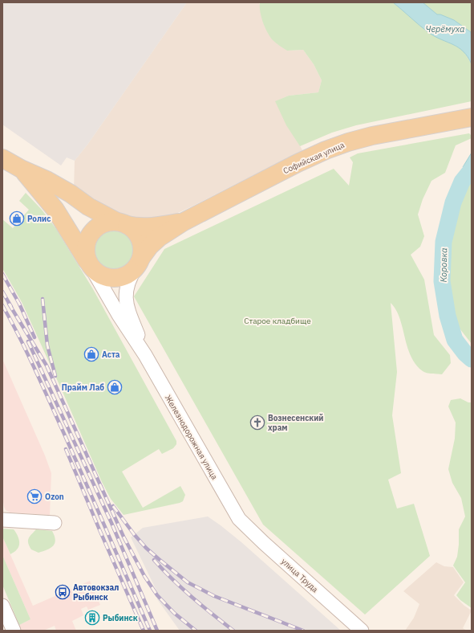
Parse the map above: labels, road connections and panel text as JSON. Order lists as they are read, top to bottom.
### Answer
{
  "streets": {
    "main road": ["Софийская улица", "Железнодорожная улица"],
    "street": ["улица Труда"]
  },
  "crossings": [
    ["Софийская улица", "Железнодорожная улица"],
    ["Железнодорожная улица", "улица Труда"]
  ],
  "water": ["Черёмуха", "Коровка"],
  "parks": ["Старое кладбище"],
  "places": {
    "shop": ["Ролис", "Аста", "Прайм Лаб"],
    "church": ["Вознесенский храм"],
    "supermarket": ["Ozon"],
    "bus stop": ["Автовокзал Рыбинск"],
    "building": ["Рыбинск"]
  }
}
